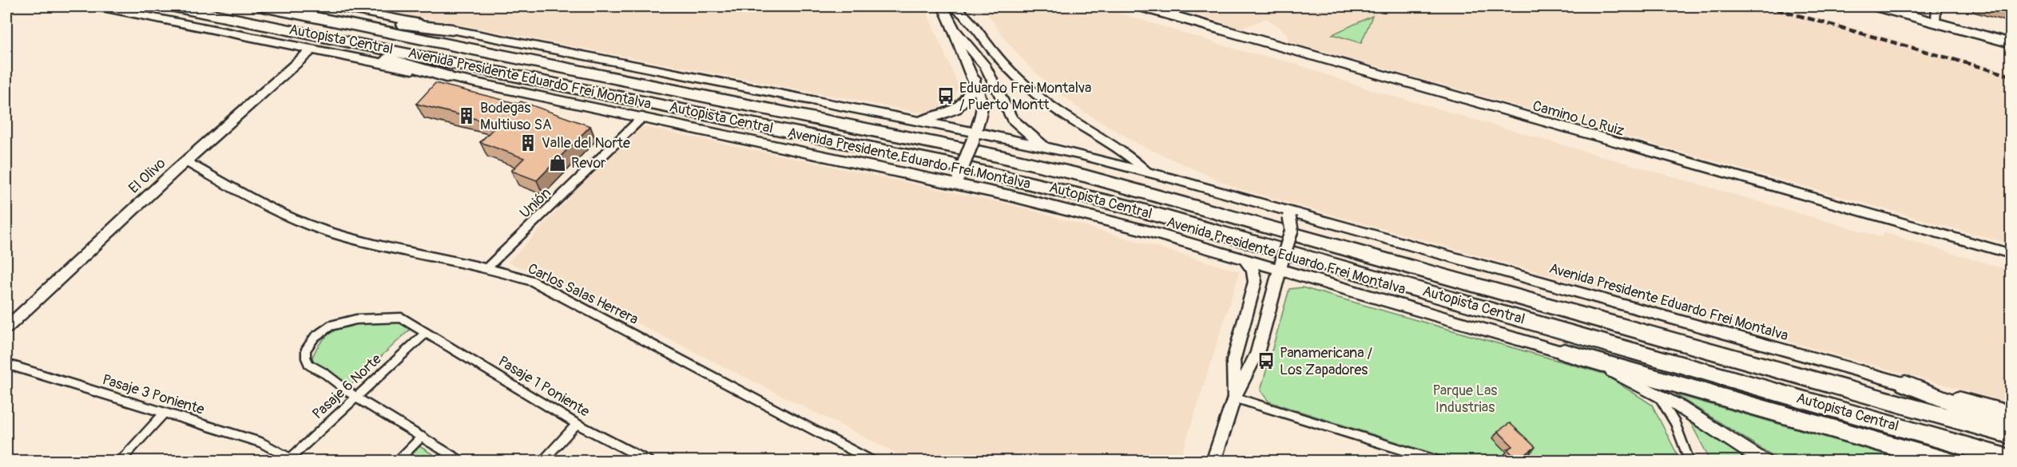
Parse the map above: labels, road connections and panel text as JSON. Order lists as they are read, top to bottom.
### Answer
{
  "streets": {
    "highway": ["Autopista Central"],
    "main road": ["Avenida Presidente Eduardo Frei Montalva", "El Olivo"],
    "street": [
      "Camino Lo Ruiz",
      "Unión",
      "Carlos Salas Herrera",
      "Pasaje 6 Norte",
      "Pasaje 1 Poniente",
      "Pasaje 3 Poniente"
    ]
  },
  "crossings": [
    ["Avenida Presidente Eduardo Frei Montalva", "El Olivo"],
    ["Avenida Presidente Eduardo Frei Montalva", "Unión"],
    ["El Olivo", "Carlos Salas Herrera"],
    ["Unión", "Carlos Salas Herrera"],
    ["Pasaje 6 Norte", "Pasaje 1 Poniente"],
    ["Pasaje 6 Norte", "Pasaje 3 Poniente"]
  ],
  "parks": ["Parque Las Industrias"],
  "places": {
    "bus stop": ["Eduardo Frei Montalva / Puerto Montt", "Panamericana / Los Zapadores"],
    "building": ["Bodegas Multiuso SA", "Valle del Norte"],
    "shop": ["Revor"]
  }
}
